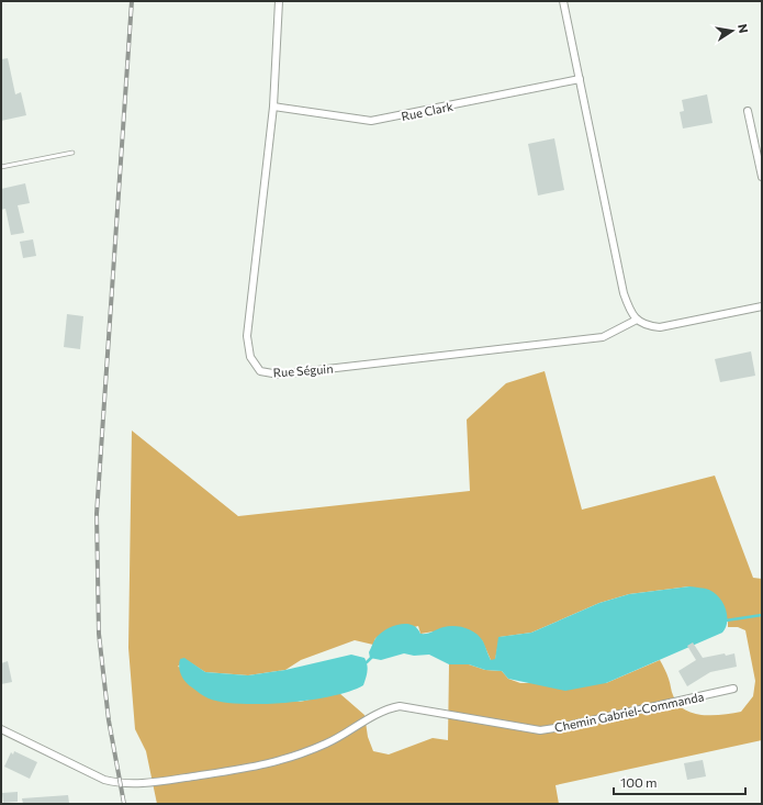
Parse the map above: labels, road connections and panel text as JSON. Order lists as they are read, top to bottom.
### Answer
{
  "streets": {
    "street": ["Rue Clark", "Rue Séguin", "Chemin Gabriel-Commanda"]
  },
  "crossings": [
    ["Rue Clark", "Rue Séguin"]
  ],
  "scale_bar": "100 m",
  "north": "right"
}
